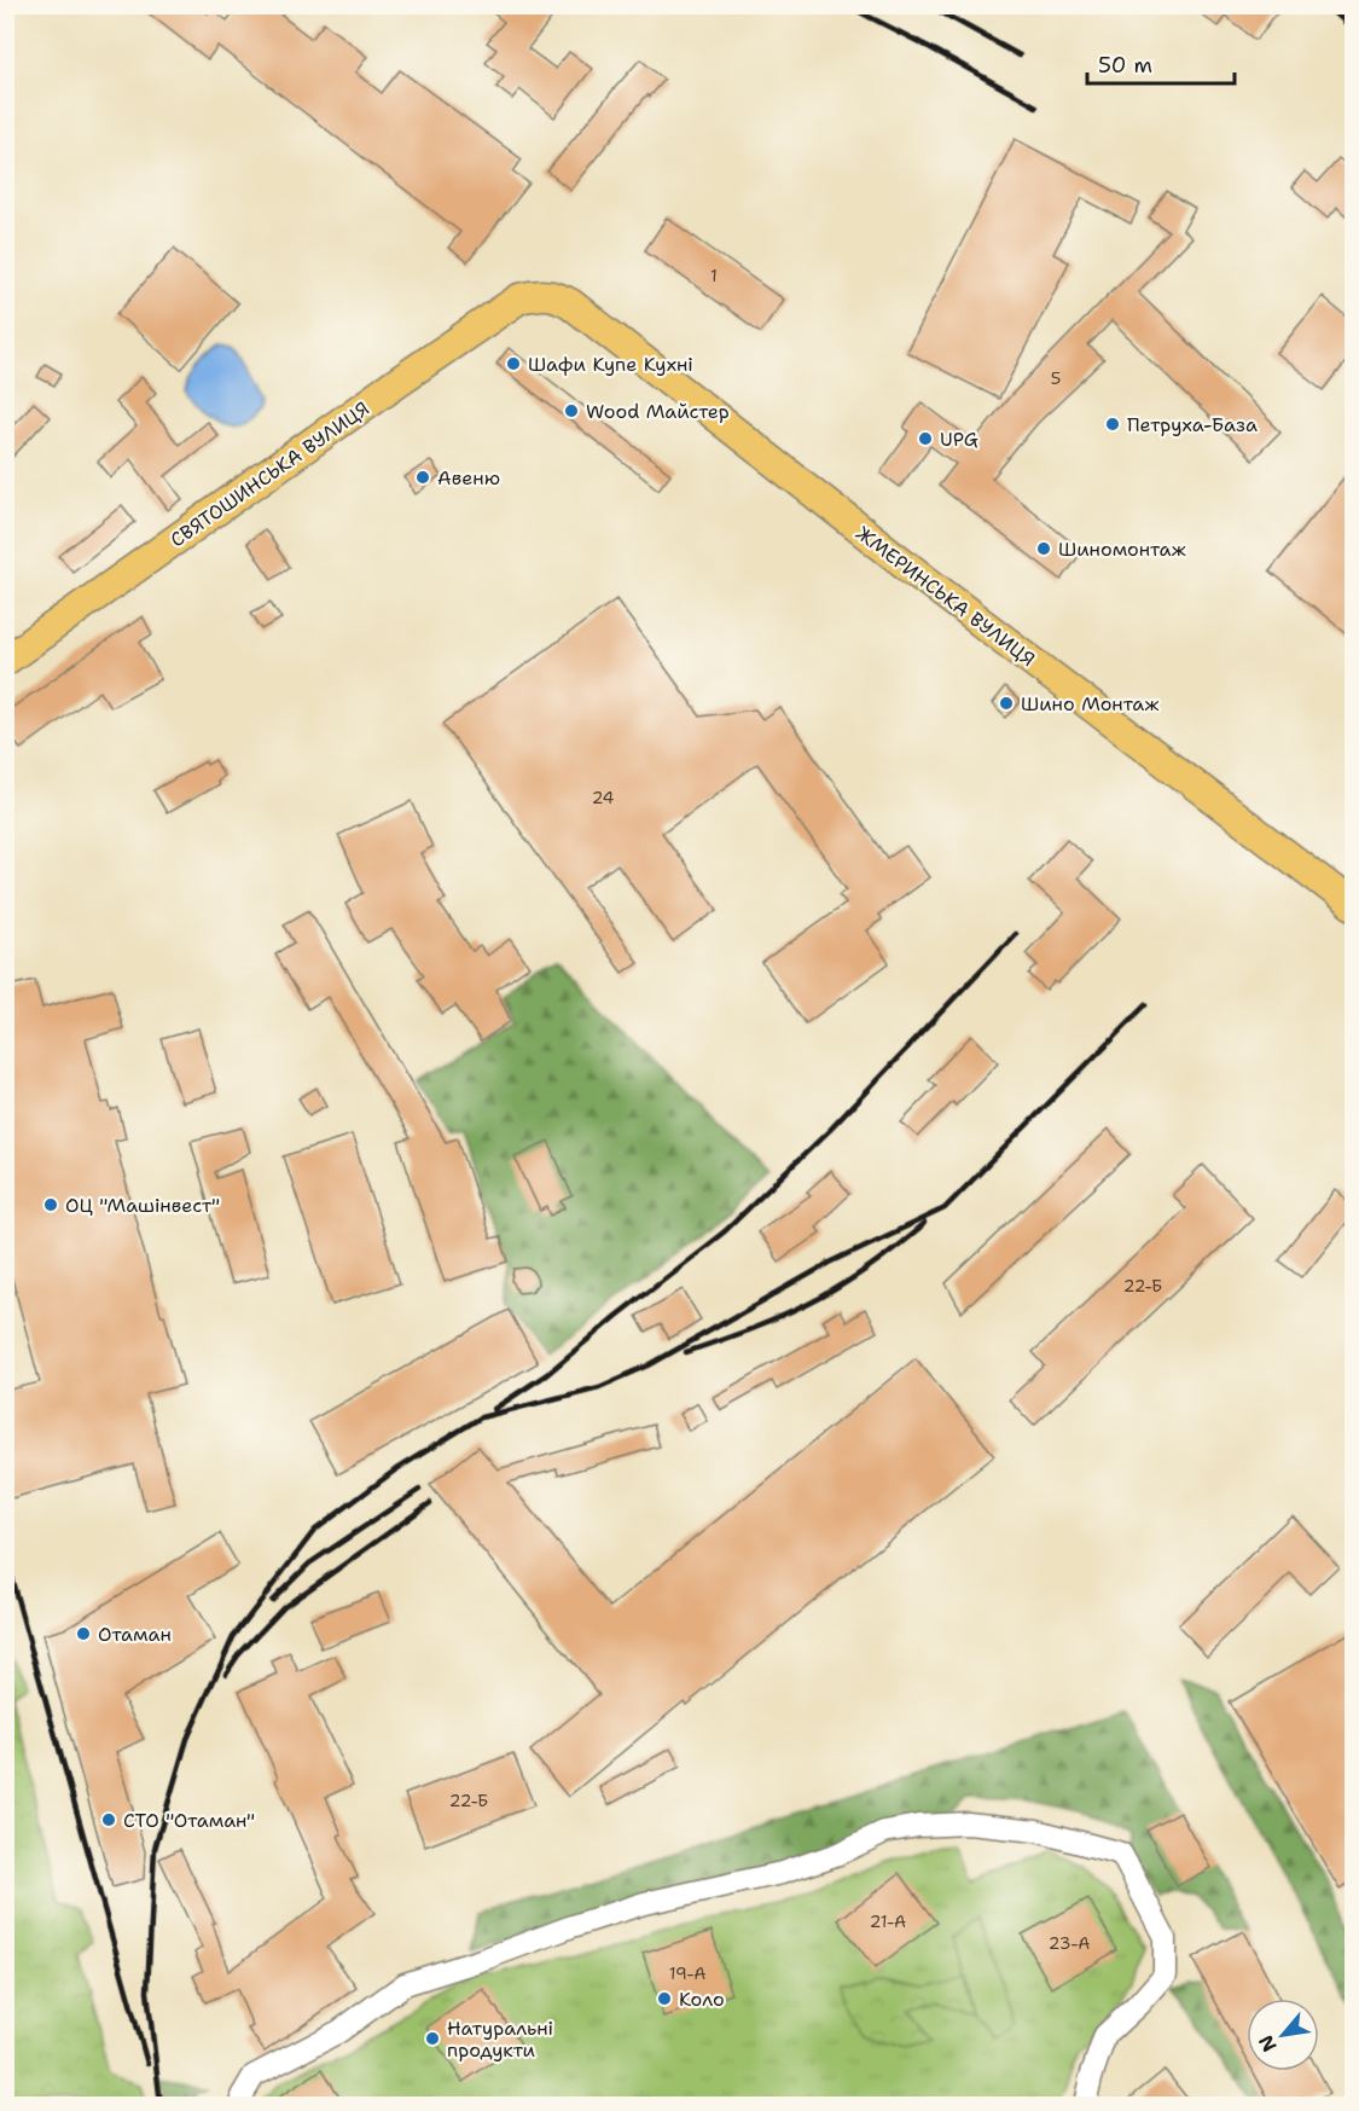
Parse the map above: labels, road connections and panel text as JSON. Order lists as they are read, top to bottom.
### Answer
{
  "streets": {
    "main road": ["СВЯТОШИНСЬКА ВУЛИЦЯ", "ЖМЕРИНСЬКА ВУЛИЦЯ"]
  },
  "crossings": [
    ["СВЯТОШИНСЬКА ВУЛИЦЯ", "ЖМЕРИНСЬКА ВУЛИЦЯ"]
  ],
  "places": [
    "Шафи Купе Кухні",
    "Wood Майстер",
    "Петруха-База",
    "UPG",
    "Авеню",
    "Шиномонтаж",
    "Шино Монтаж",
    "ОЦ \"Машінвест\"",
    "Отаман",
    "СТО \"Отаман\"",
    "Коло",
    "Натуральні продукти"
  ],
  "house_numbers": [
    "1",
    "5",
    "24",
    "22-Б",
    "22-Б",
    "21-А",
    "23-А",
    "19-А"
  ],
  "scale_bar": "50 m",
  "north": "bottom left"
}
